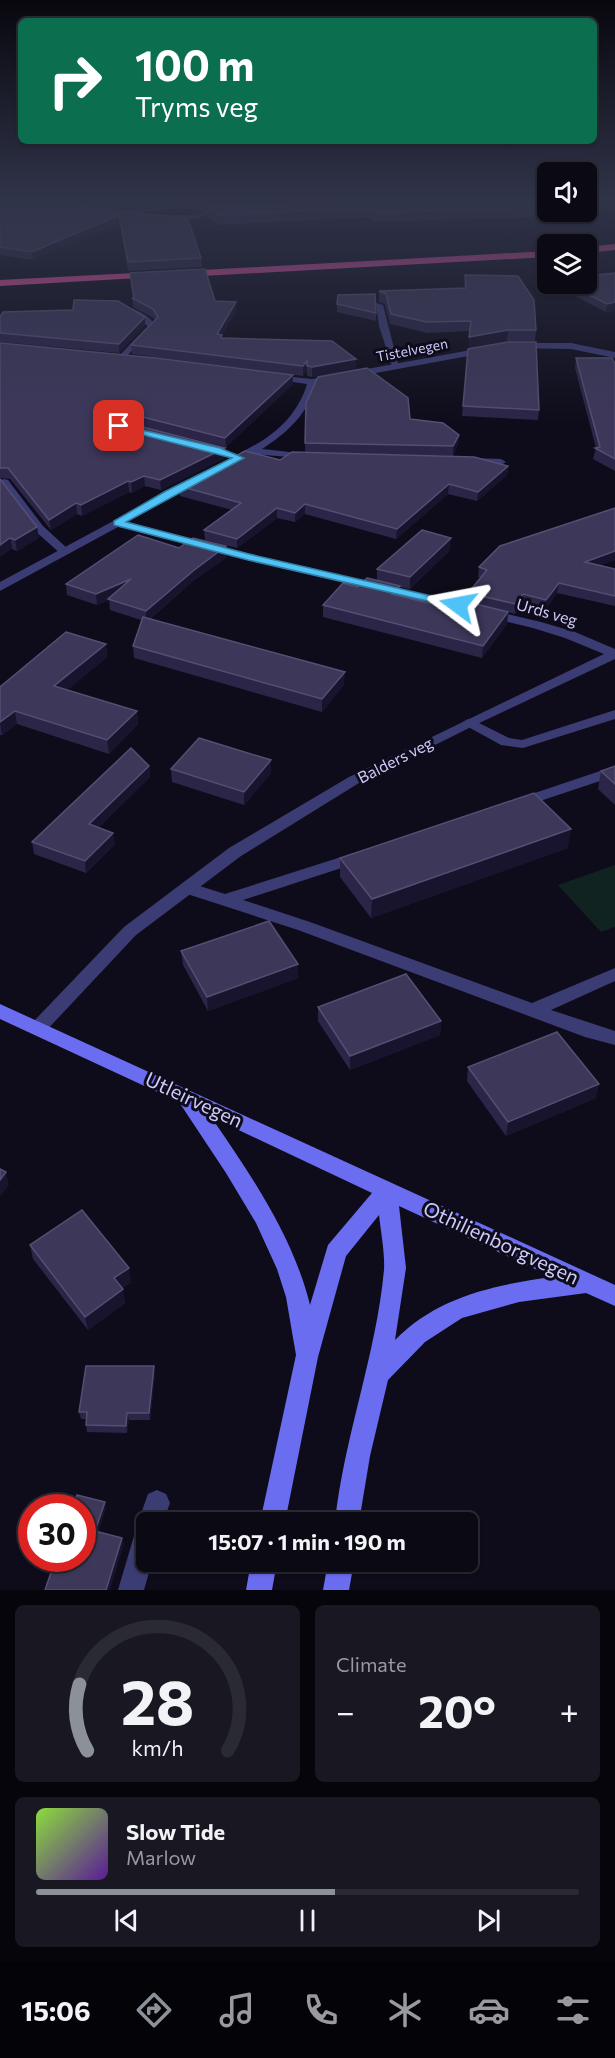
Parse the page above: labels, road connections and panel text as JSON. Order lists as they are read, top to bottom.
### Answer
{
  "streets": {
    "main road": ["Utleirvegen", "Othilienborgvegen"],
    "street": ["Tistelvegen", "Urds veg", "Balders veg"]
  },
  "crossings": [
    ["Urds veg", "Balders veg"],
    ["Balders veg", "Utleirvegen"],
    ["Utleirvegen", "Othilienborgvegen"]
  ],
  "page": {
    "turn": ["100 m", "Tryms veg"],
    "limit": "30",
    "trip": "15:07 · 1 min · 190 m",
    "tile": "Climate",
    "heat": ["−", "20°", "+"],
    "song": ["Slow Tide", "Marlow"],
    "tabs": "15:06",
    "gauge": ["28", "km/h"]
  }
}
